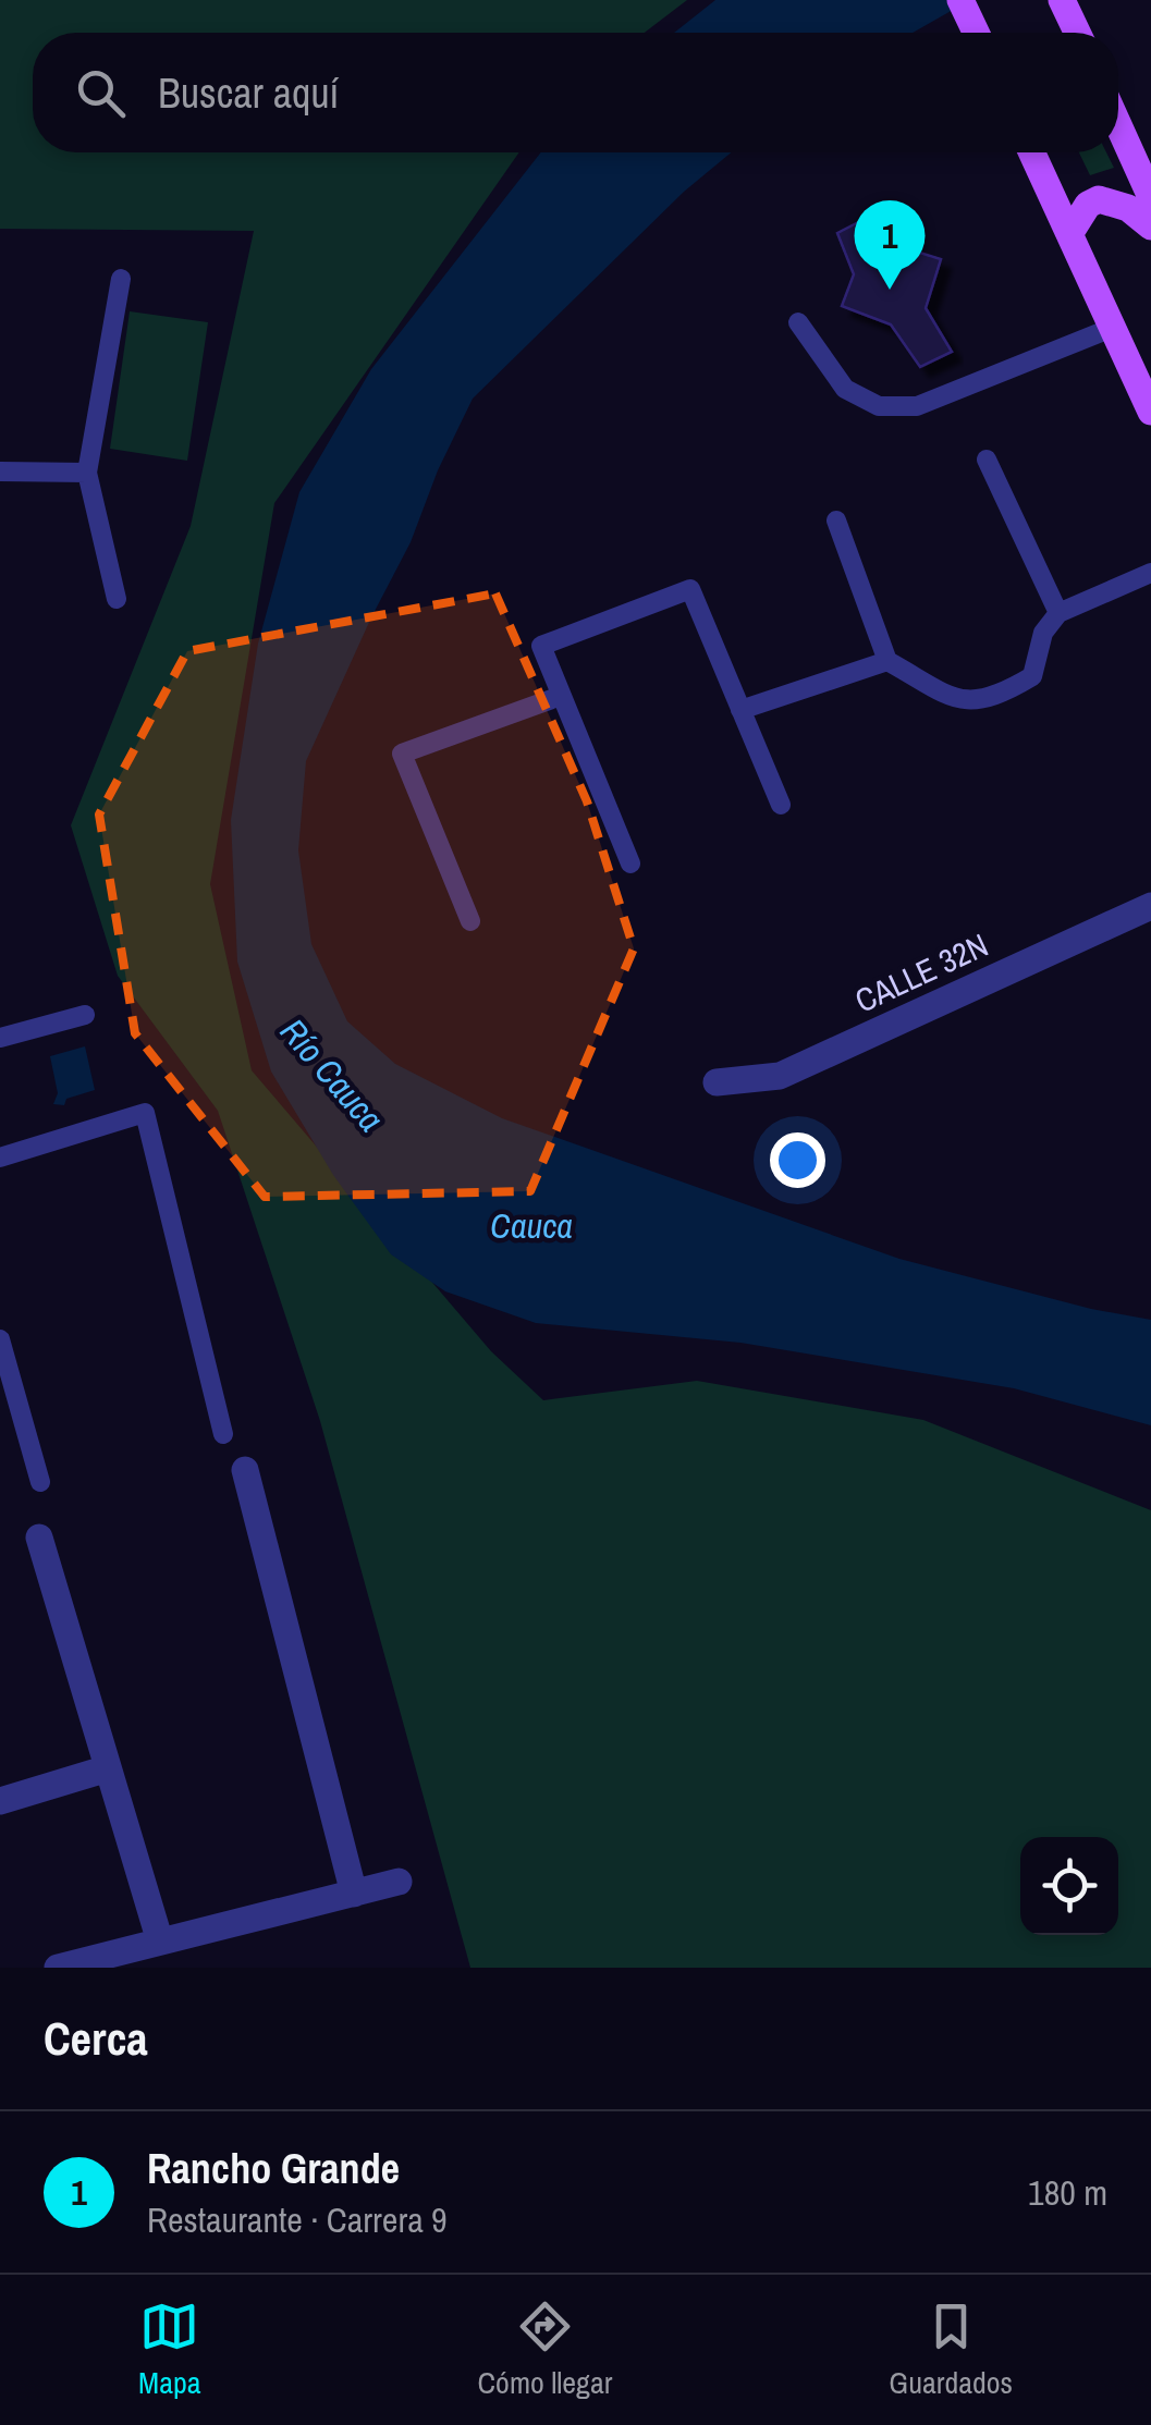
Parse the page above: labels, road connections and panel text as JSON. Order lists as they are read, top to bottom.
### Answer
{
  "streets": {
    "street": ["CALLE 32N"]
  },
  "water": ["Río Cauca", "Cauca"],
  "page": {
    "search": "Buscar aquí",
    "pins": "1",
    "heading": "Cerca",
    "list": [
      {
        "mark": "1",
        "name": "Rancho Grande",
        "note": "Restaurante · Carrera 9",
        "value": "180 m"
      }
    ],
    "nav": ["Mapa", "Cómo llegar", "Guardados"]
  }
}
